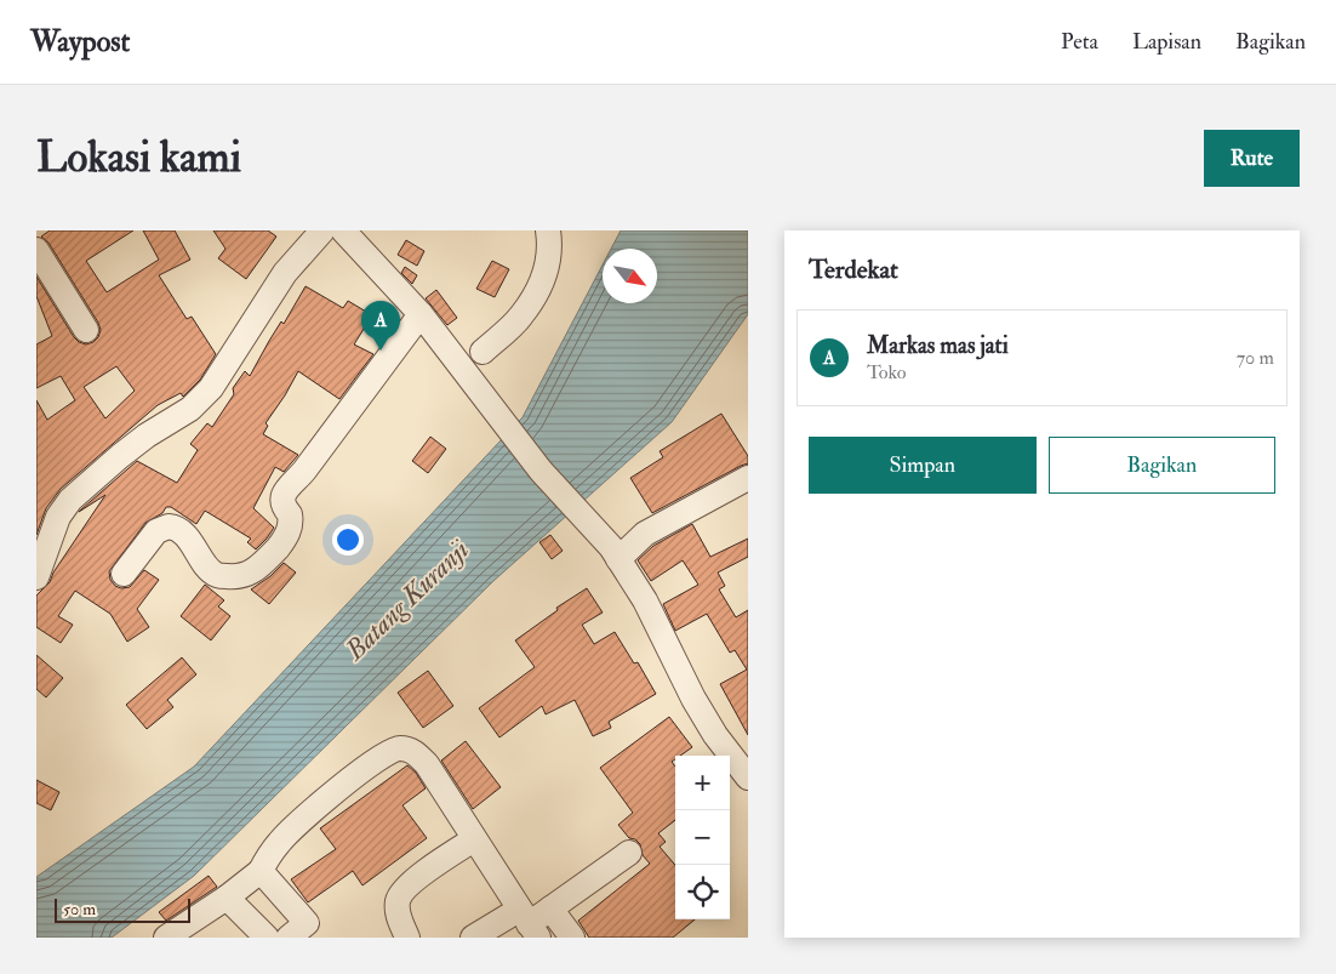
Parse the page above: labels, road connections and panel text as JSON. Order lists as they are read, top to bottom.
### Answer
{
  "water": ["Batang Kuranji"],
  "scale_bar": "50 m",
  "north": "bottom right",
  "page": {
    "header": "Waypost",
    "nav": ["Peta", "Lapisan", "Bagikan"],
    "buttons": [
      "Rute",
      ["Simpan", "Bagikan"]
    ],
    "title": "Lokasi kami",
    "heading": "Terdekat",
    "pins": "A",
    "list": [
      {
        "mark": "A",
        "name": "Markas mas jati",
        "note": "Toko",
        "value": "70 m"
      }
    ],
    "map_buttons": ["+", "−"],
    "scale": "50 m"
  }
}
